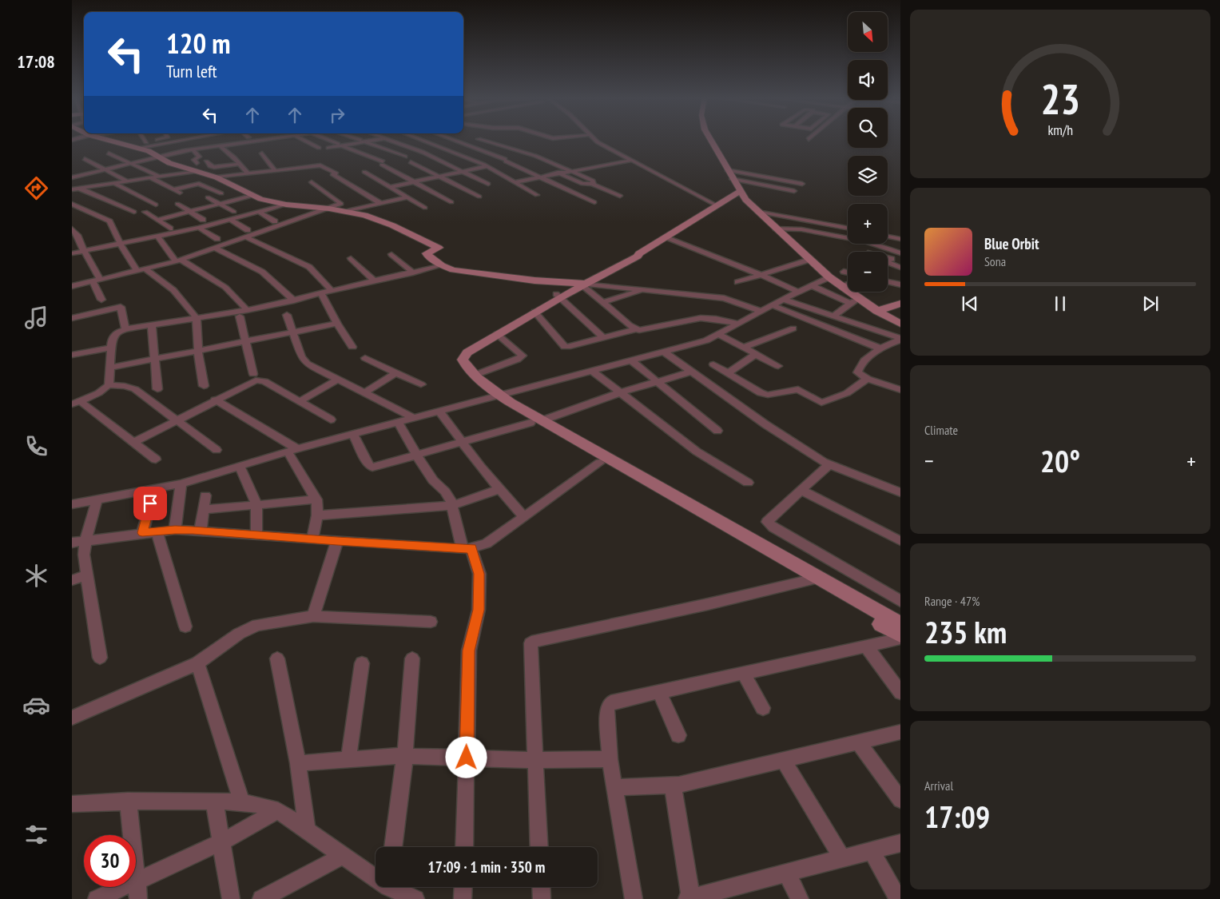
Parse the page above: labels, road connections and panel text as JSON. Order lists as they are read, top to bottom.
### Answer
{
  "north": "bottom right",
  "page": {
    "tabs": "17:08",
    "map_buttons": ["+", "−"],
    "turn": ["120 m", "Turn left"],
    "song": ["Blue Orbit", "Sona"],
    "tile": [
      "Climate",
      ["Range · 47%", "235 km"],
      ["Arrival", "17:09"]
    ],
    "heat": ["−", "20°", "+"],
    "limit": "30",
    "trip": "17:09 · 1 min · 350 m",
    "gauge": ["23", "km/h"]
  }
}
